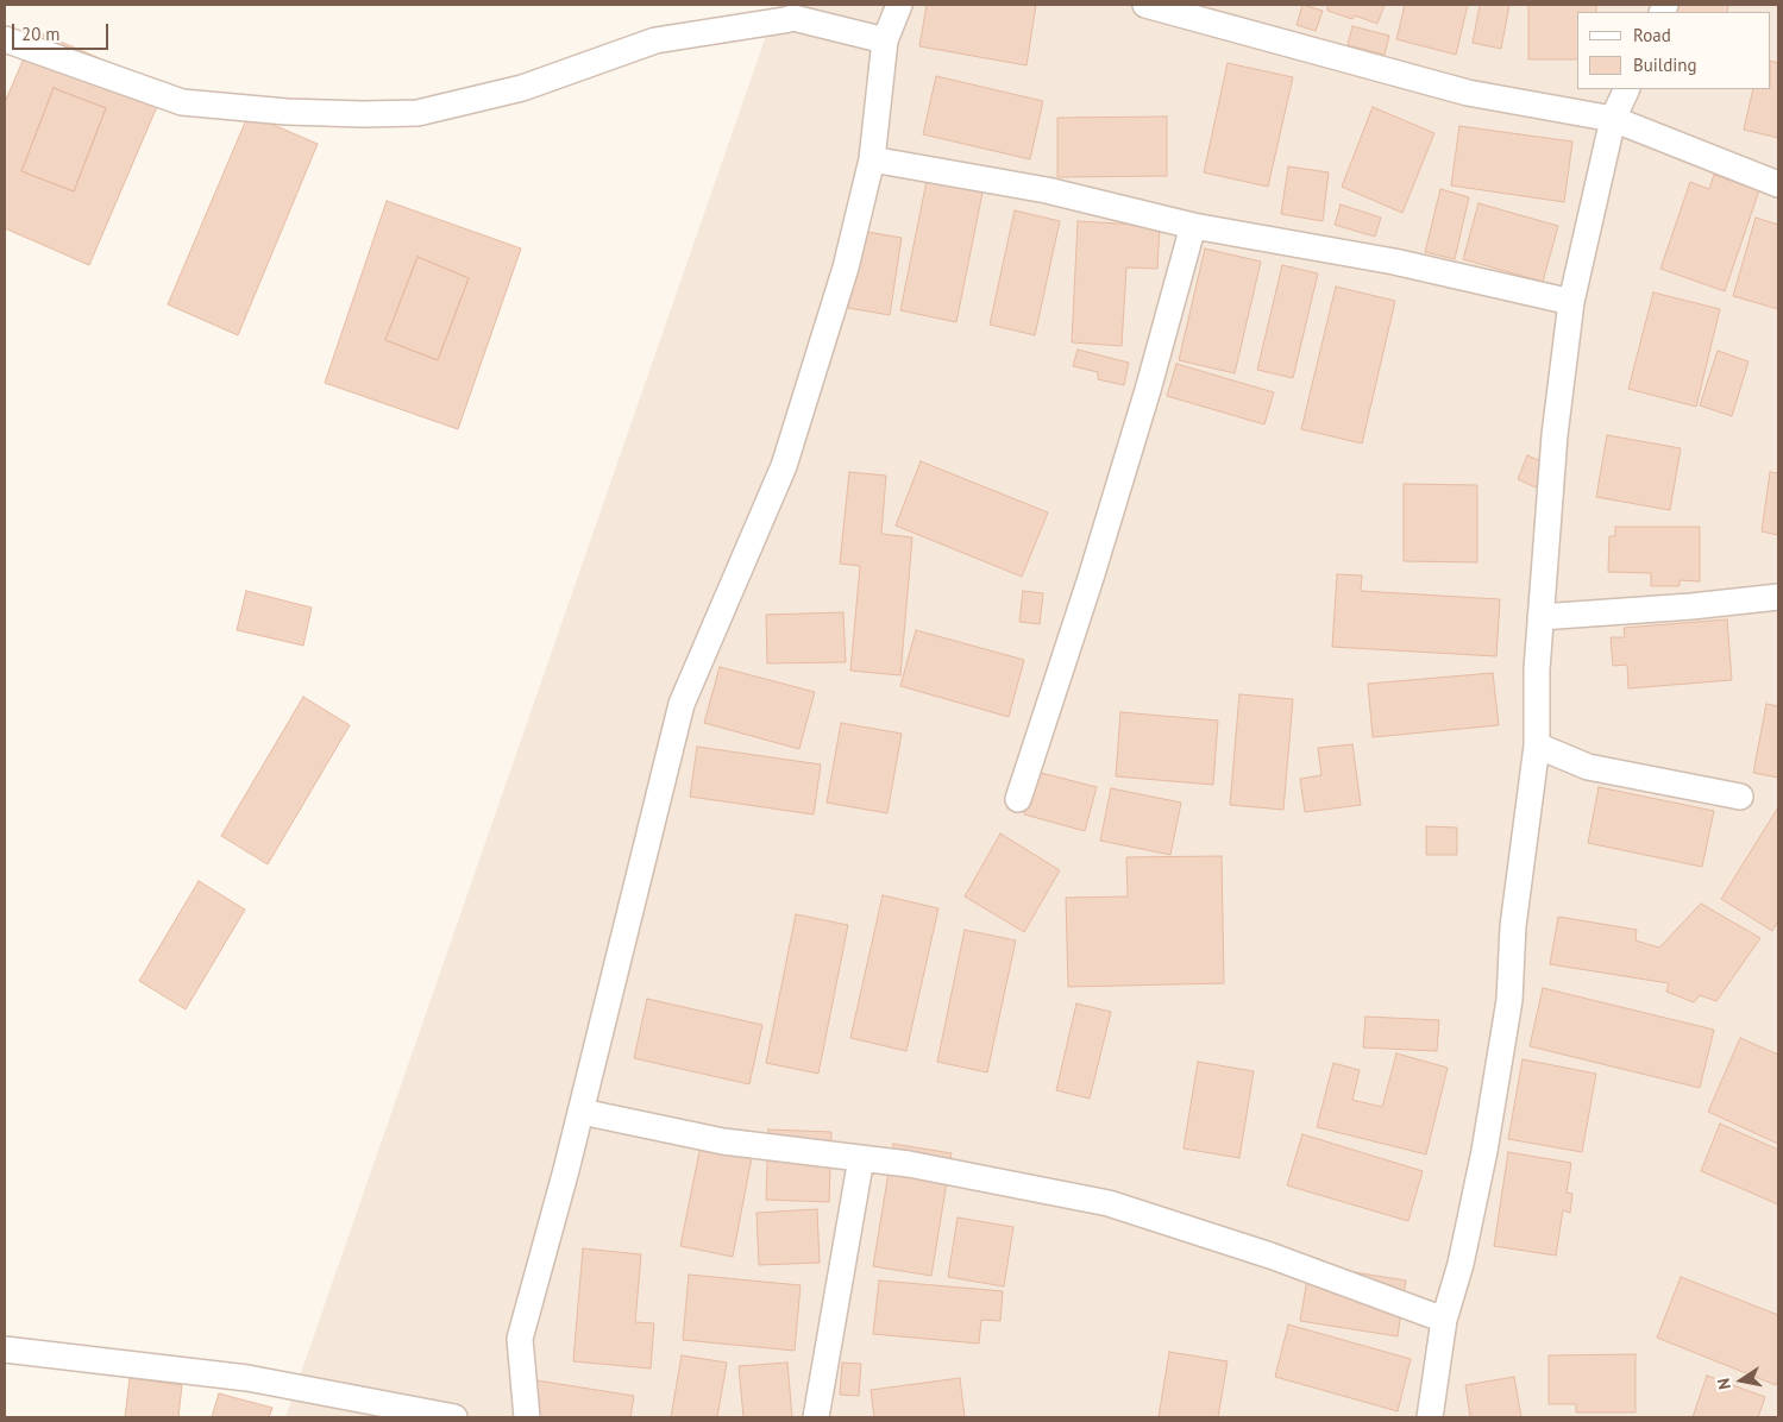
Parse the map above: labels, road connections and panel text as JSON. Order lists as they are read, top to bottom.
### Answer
{
  "legend": ["Road", "Building"],
  "scale_bar": "20 m",
  "north": "left"
}
